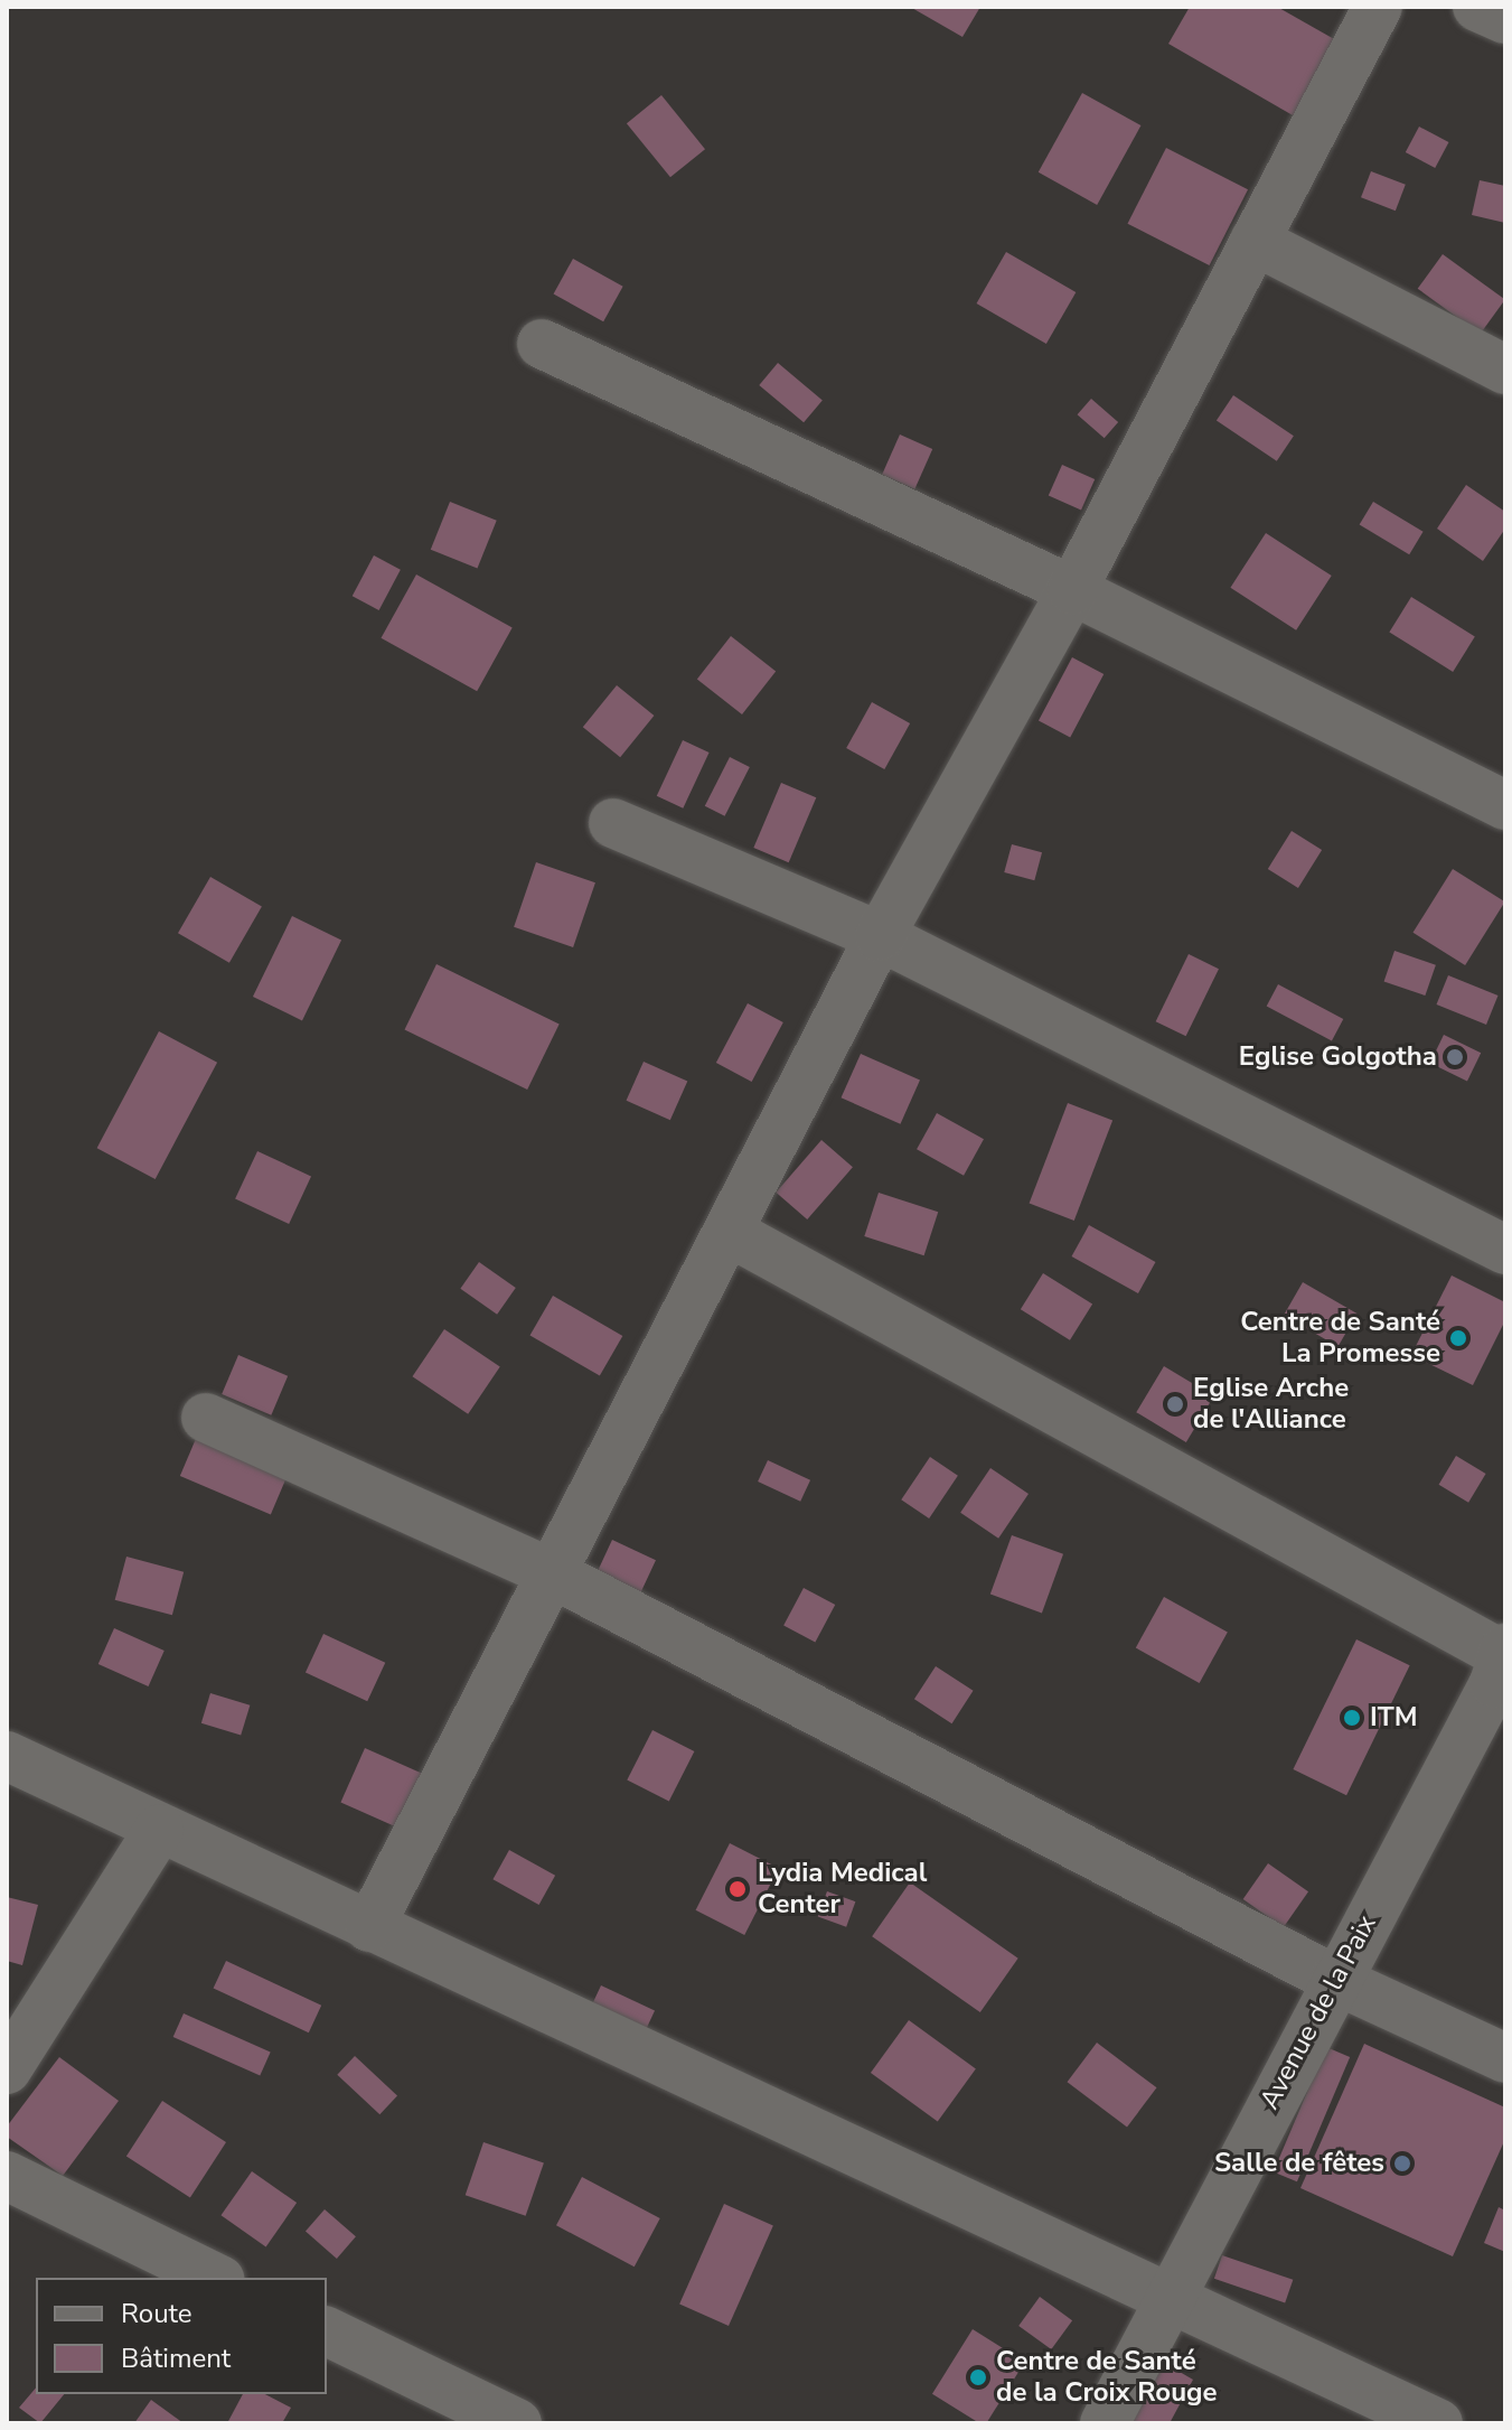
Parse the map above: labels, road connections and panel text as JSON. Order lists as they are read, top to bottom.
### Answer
{
  "streets": {
    "street": ["Avenue de la Paix"]
  },
  "places": [
    "Eglise Golgotha",
    "Centre de Santé La Promesse",
    "Eglise Arche de l'Alliance",
    "ITM",
    "Lydia Medical Center",
    "Salle de fêtes",
    "Centre de Santé de la Croix Rouge"
  ],
  "legend": ["Route", "Bâtiment"]
}
